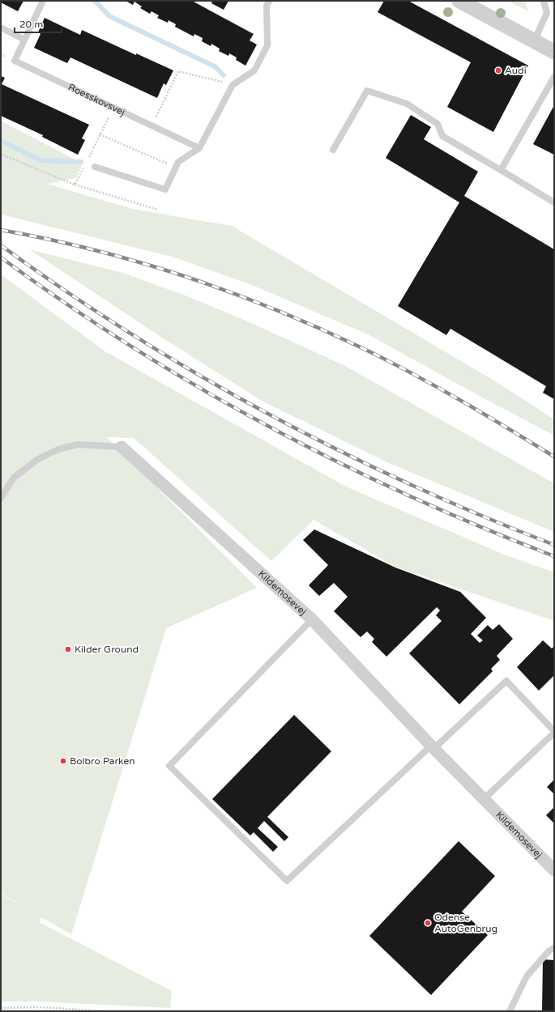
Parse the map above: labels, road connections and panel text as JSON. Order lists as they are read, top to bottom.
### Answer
{
  "streets": {
    "street": ["Kildemosevej"],
    "lane": ["Roesskovsvej"]
  },
  "places": [
    "Audi",
    "Kilder Ground",
    "Bolbro Parken",
    "Odense AutoGenbrug"
  ],
  "scale_bar": "20 m"
}
